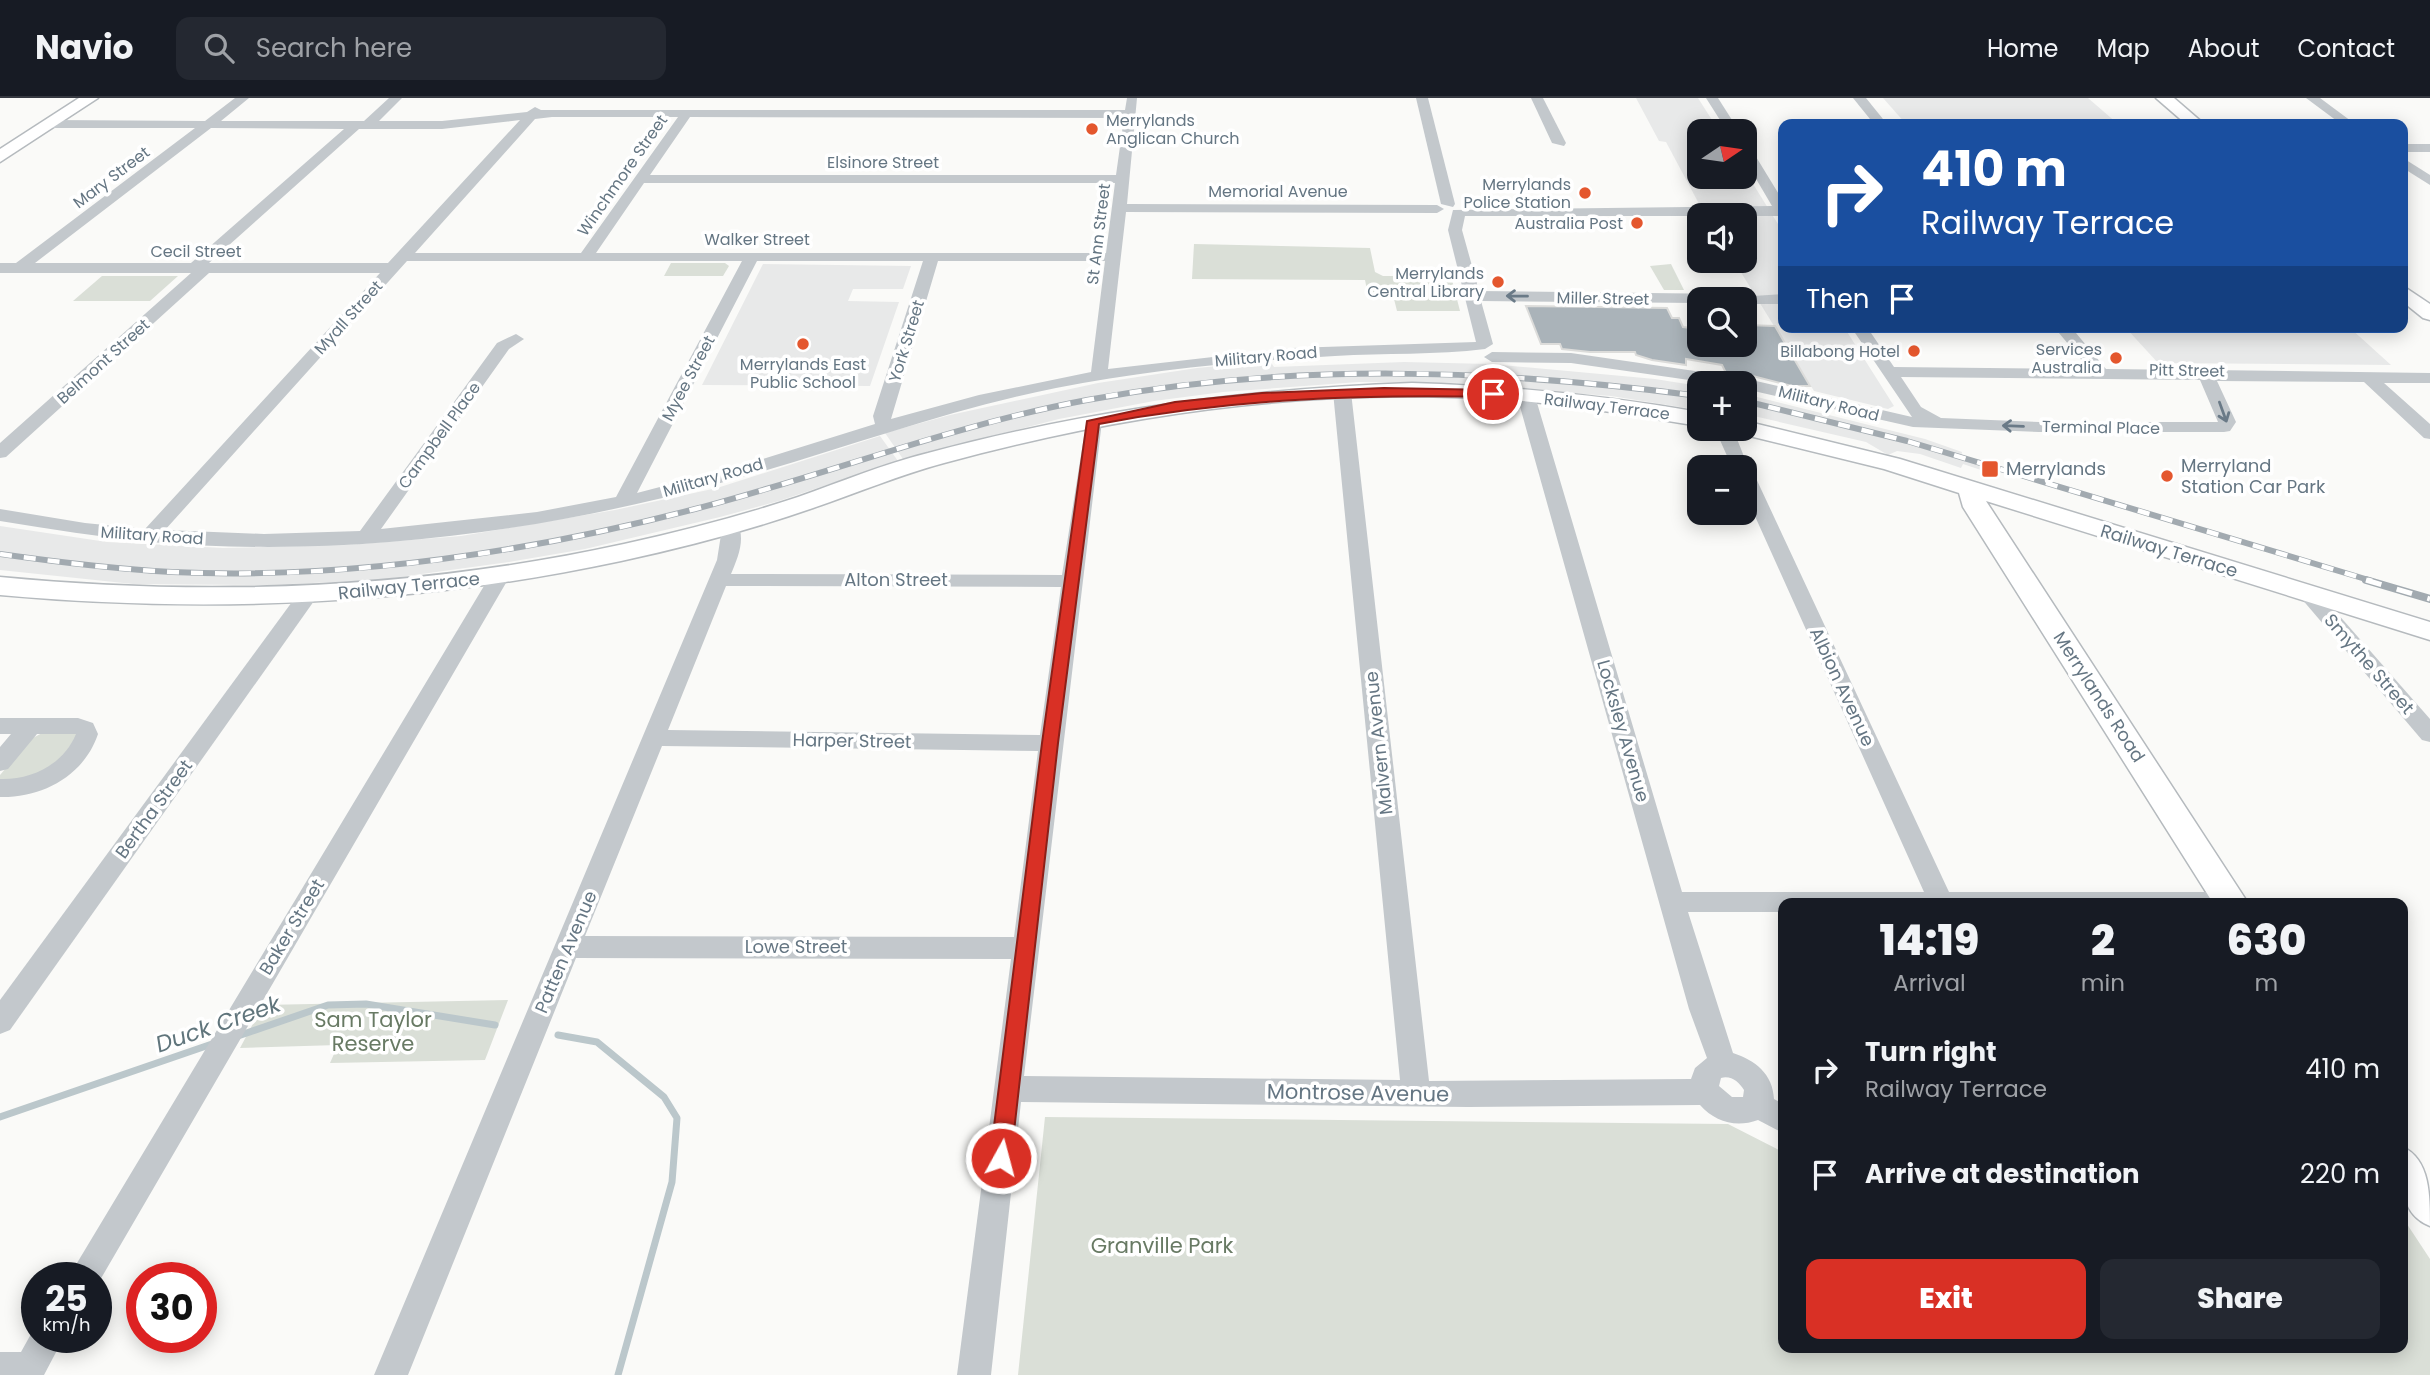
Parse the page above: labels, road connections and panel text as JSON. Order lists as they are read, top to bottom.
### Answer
{
  "streets": {
    "main road": ["Railway Terrace", "Merrylands Road"],
    "street": [
      "Elsinore Street",
      "Winchmore Street",
      "Mary Street",
      "Memorial Avenue",
      "St Ann Street",
      "Walker Street",
      "Cecil Street",
      "Miller Street",
      "Myall Street",
      "York Street",
      "Military Road",
      "Belmont Street",
      "Pitt Street",
      "Myee Street",
      "Terminal Place",
      "Campbell Place",
      "Alton Street",
      "Smythe Street",
      "Albion Avenue",
      "Locksley Avenue",
      "Harper Street",
      "Malvern Avenue",
      "Bertha Street",
      "Baker Street",
      "Lowe Street",
      "Patten Avenue",
      "Montrose Avenue"
    ]
  },
  "crossings": [
    ["Elsinore Street", "Winchmore Street"],
    ["Elsinore Street", "St Ann Street"],
    ["Winchmore Street", "Walker Street"],
    ["Mary Street", "Cecil Street"],
    ["Memorial Avenue", "St Ann Street"],
    ["St Ann Street", "Walker Street"],
    ["St Ann Street", "Military Road"],
    ["Walker Street", "Cecil Street"],
    ["Walker Street", "Myall Street"],
    ["Walker Street", "York Street"],
    ["Walker Street", "Myee Street"],
    ["Cecil Street", "Myall Street"],
    ["Cecil Street", "Belmont Street"],
    ["Myall Street", "Military Road"],
    ["York Street", "Military Road"],
    ["Military Road", "Myee Street"],
    ["Military Road", "Terminal Place"],
    ["Military Road", "Campbell Place"],
    ["Pitt Street", "Terminal Place"],
    ["Railway Terrace", "Smythe Street"],
    ["Railway Terrace", "Merrylands Road"],
    ["Railway Terrace", "Locksley Avenue"],
    ["Railway Terrace", "Malvern Avenue"],
    ["Railway Terrace", "Bertha Street"],
    ["Railway Terrace", "Baker Street"],
    ["Railway Terrace", "Patten Avenue"],
    ["Alton Street", "Patten Avenue"],
    ["Locksley Avenue", "Montrose Avenue"],
    ["Harper Street", "Patten Avenue"],
    ["Malvern Avenue", "Montrose Avenue"],
    ["Lowe Street", "Patten Avenue"]
  ],
  "one_way": ["Miller Street"],
  "water": ["Duck Creek"],
  "parks": ["Sam Taylor Reserve", "Granville Park"],
  "places": {
    "other": [
      "Merrylands Anglican Church",
      "Merrylands Police Station",
      "Australia Post",
      "Merrylands Central Library",
      "Merrylands East Public School",
      "Billabong Hotel",
      "Services Australia",
      "Merryland Station Car Park"
    ],
    "transit": ["Merrylands"]
  },
  "north": "right",
  "page": {
    "header": "Navio",
    "search": "Search here",
    "nav": [
      "Home",
      "Map",
      "About",
      "Contact"
    ],
    "map_buttons": ["+", "−"],
    "turn": ["410 m", "Railway Terrace"],
    "then": "Then",
    "eta": [
      "14:19",
      "Arrival",
      "2",
      "min",
      "630",
      "m"
    ],
    "list": [
      {
        "name": "Turn right",
        "note": "Railway Terrace",
        "value": "410 m"
      },
      {
        "name": "Arrive at destination",
        "value": "220 m"
      }
    ],
    "buttons": ["Exit", "Share"],
    "speed": "25 km/h",
    "limit": "30"
  }
}
